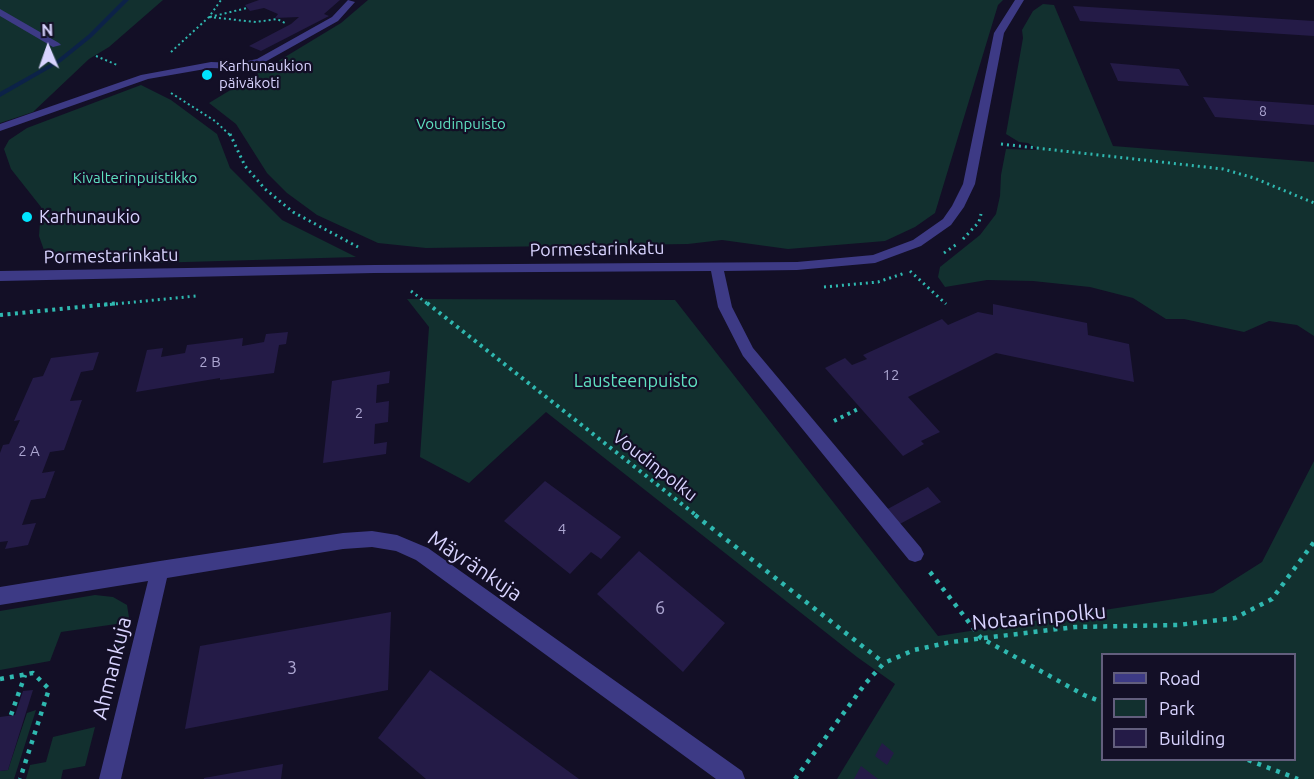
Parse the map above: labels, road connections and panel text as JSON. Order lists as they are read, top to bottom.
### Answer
{
  "streets": {
    "street": ["Pormestarinkatu", "Mäyränkuja", "Ahmankuja"],
    "path": ["Voudinpolku", "Notaarinpolku"]
  },
  "crossings": [
    ["Voudinpolku", "Notaarinpolku"],
    ["Mäyränkuja", "Ahmankuja"]
  ],
  "parks": ["Voudinpuisto", "Kivalterinpuistikko", "Lausteenpuisto"],
  "places": ["Karhunaukion päiväkoti", "Karhunaukio"],
  "house_numbers": [
    "8",
    "2 B",
    "12",
    "2",
    "2 A",
    "4",
    "6",
    "3"
  ],
  "legend": ["Road", "Park", "Building"],
  "north": "top"
}
